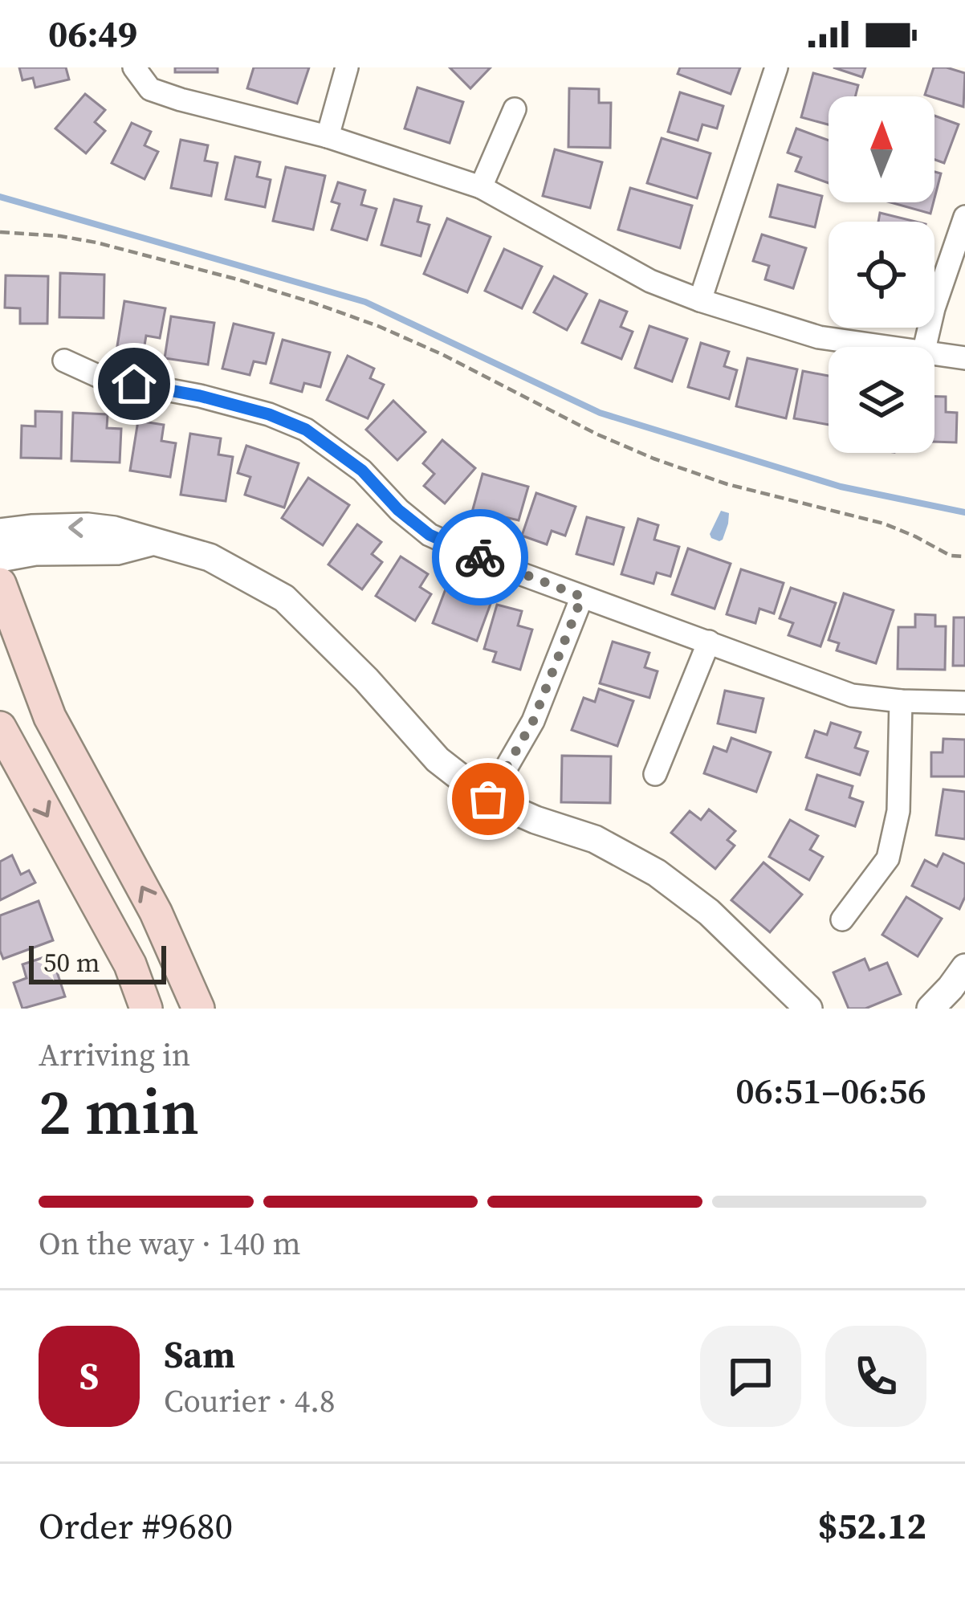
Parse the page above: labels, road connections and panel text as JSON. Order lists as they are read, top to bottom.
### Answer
{
  "scale_bar": "50 m",
  "north": "top",
  "page": {
    "status": "06:49",
    "scale": "50 m",
    "heading": ["2 min", "Arriving in", "06:51–06:56"],
    "panel": [
      "Sam",
      "Courier · 4.8",
      "Order #9680",
      "$52.12"
    ],
    "bar": "On the way · 140 m",
    "round": "S"
  }
}
